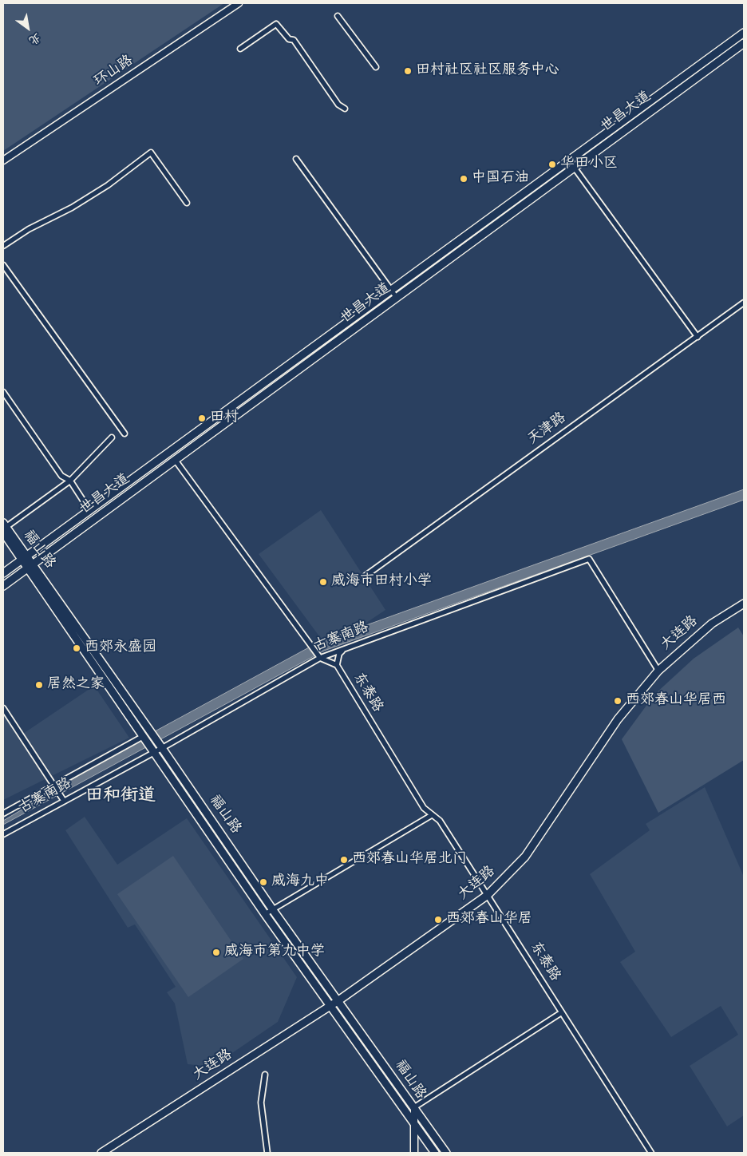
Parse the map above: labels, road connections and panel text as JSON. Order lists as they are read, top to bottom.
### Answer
{
  "streets": {
    "main road": [
      "环山路",
      "世昌大道",
      "福山路",
      "大连路"
    ],
    "street": ["天津路", "古寨南路", "东泰路"]
  },
  "crossings": [
    ["世昌大道", "福山路"],
    ["福山路", "大连路"],
    ["福山路", "古寨南路"],
    ["大连路", "古寨南路"],
    ["大连路", "东泰路"]
  ],
  "districts": ["田和街道"],
  "places": [
    "田村社区社区服务中心",
    "华田小区",
    "中国石油",
    "田村",
    "威海市田村小学",
    "西郊永盛园",
    "居然之家",
    "西郊春山华居西",
    "西郊春山华居北门",
    "威海九中",
    "西郊春山华居",
    "威海市第九中学"
  ],
  "north": "bottom right"
}
